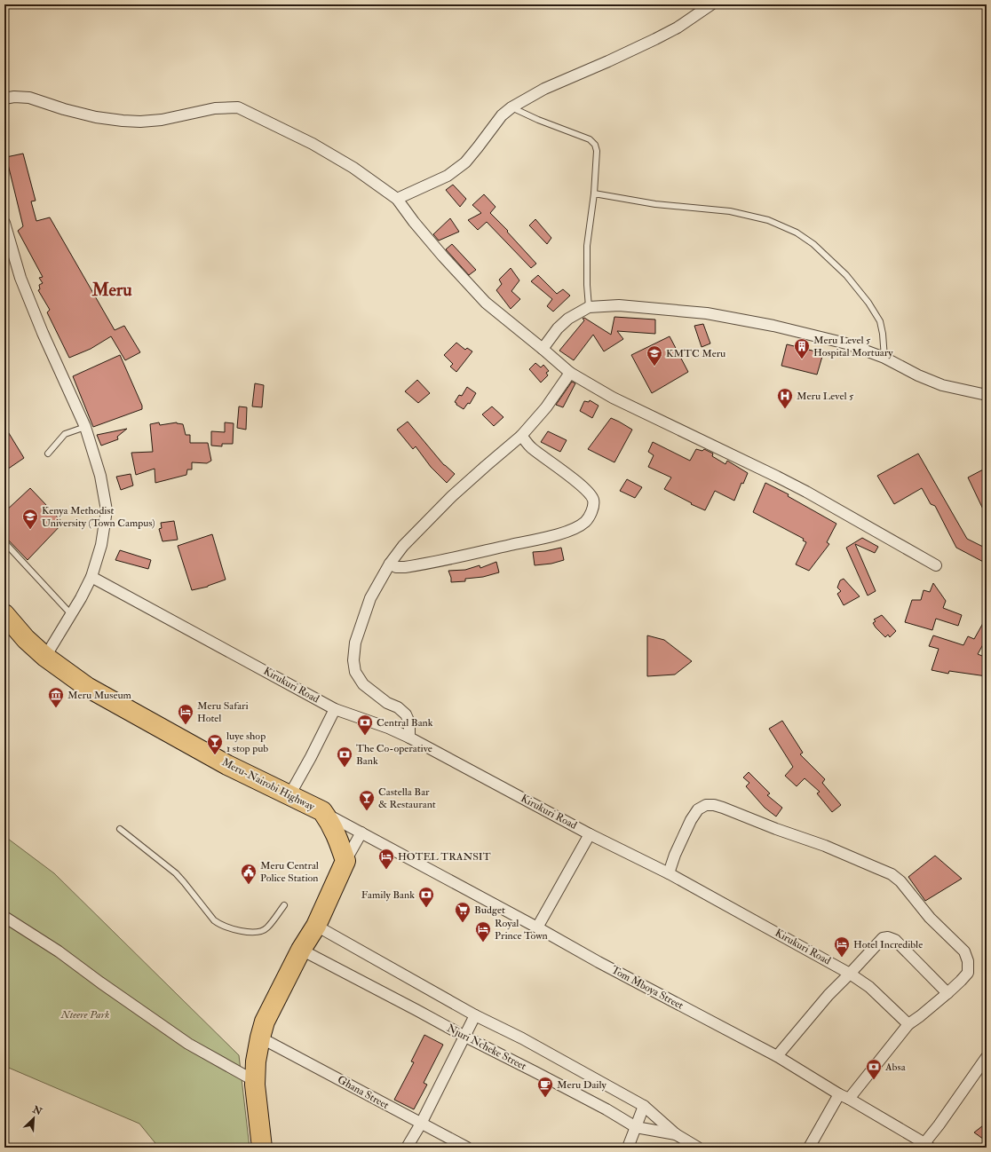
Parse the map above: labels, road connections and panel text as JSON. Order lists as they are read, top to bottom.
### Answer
{
  "streets": {
    "highway": ["Meru-Nairobi Highway"],
    "street": [
      "Kirukuri Road",
      "Tom Mboya Street",
      "Njuri Ncheke Street",
      "Ghana Street"
    ]
  },
  "crossings": [
    ["Meru-Nairobi Highway", "Tom Mboya Street"]
  ],
  "districts": ["Meru"],
  "parks": ["Nteere Park"],
  "places": {
    "building": ["Meru Level 5 Hospital Mortuary"],
    "school or university": ["KMTC Meru", "Kenya Methodist University (Town Campus)"],
    "hospital": ["Meru Level 5"],
    "museum": ["Meru Museum"],
    "hotel": [
      "Meru Safari Hotel",
      "HOTEL TRANSIT",
      "Royal Prince Town",
      "Hotel Incredible"
    ],
    "bank": [
      "Central Bank",
      "The Co-operative Bank",
      "Family Bank",
      "Absa"
    ],
    "bar": ["luye shop 1 stop pub", "Castella Bar & Restaurant"],
    "public building": ["Meru Central Police Station"],
    "supermarket": ["Budget"],
    "cafe": ["Meru Daily"]
  },
  "north": "top right"
}
